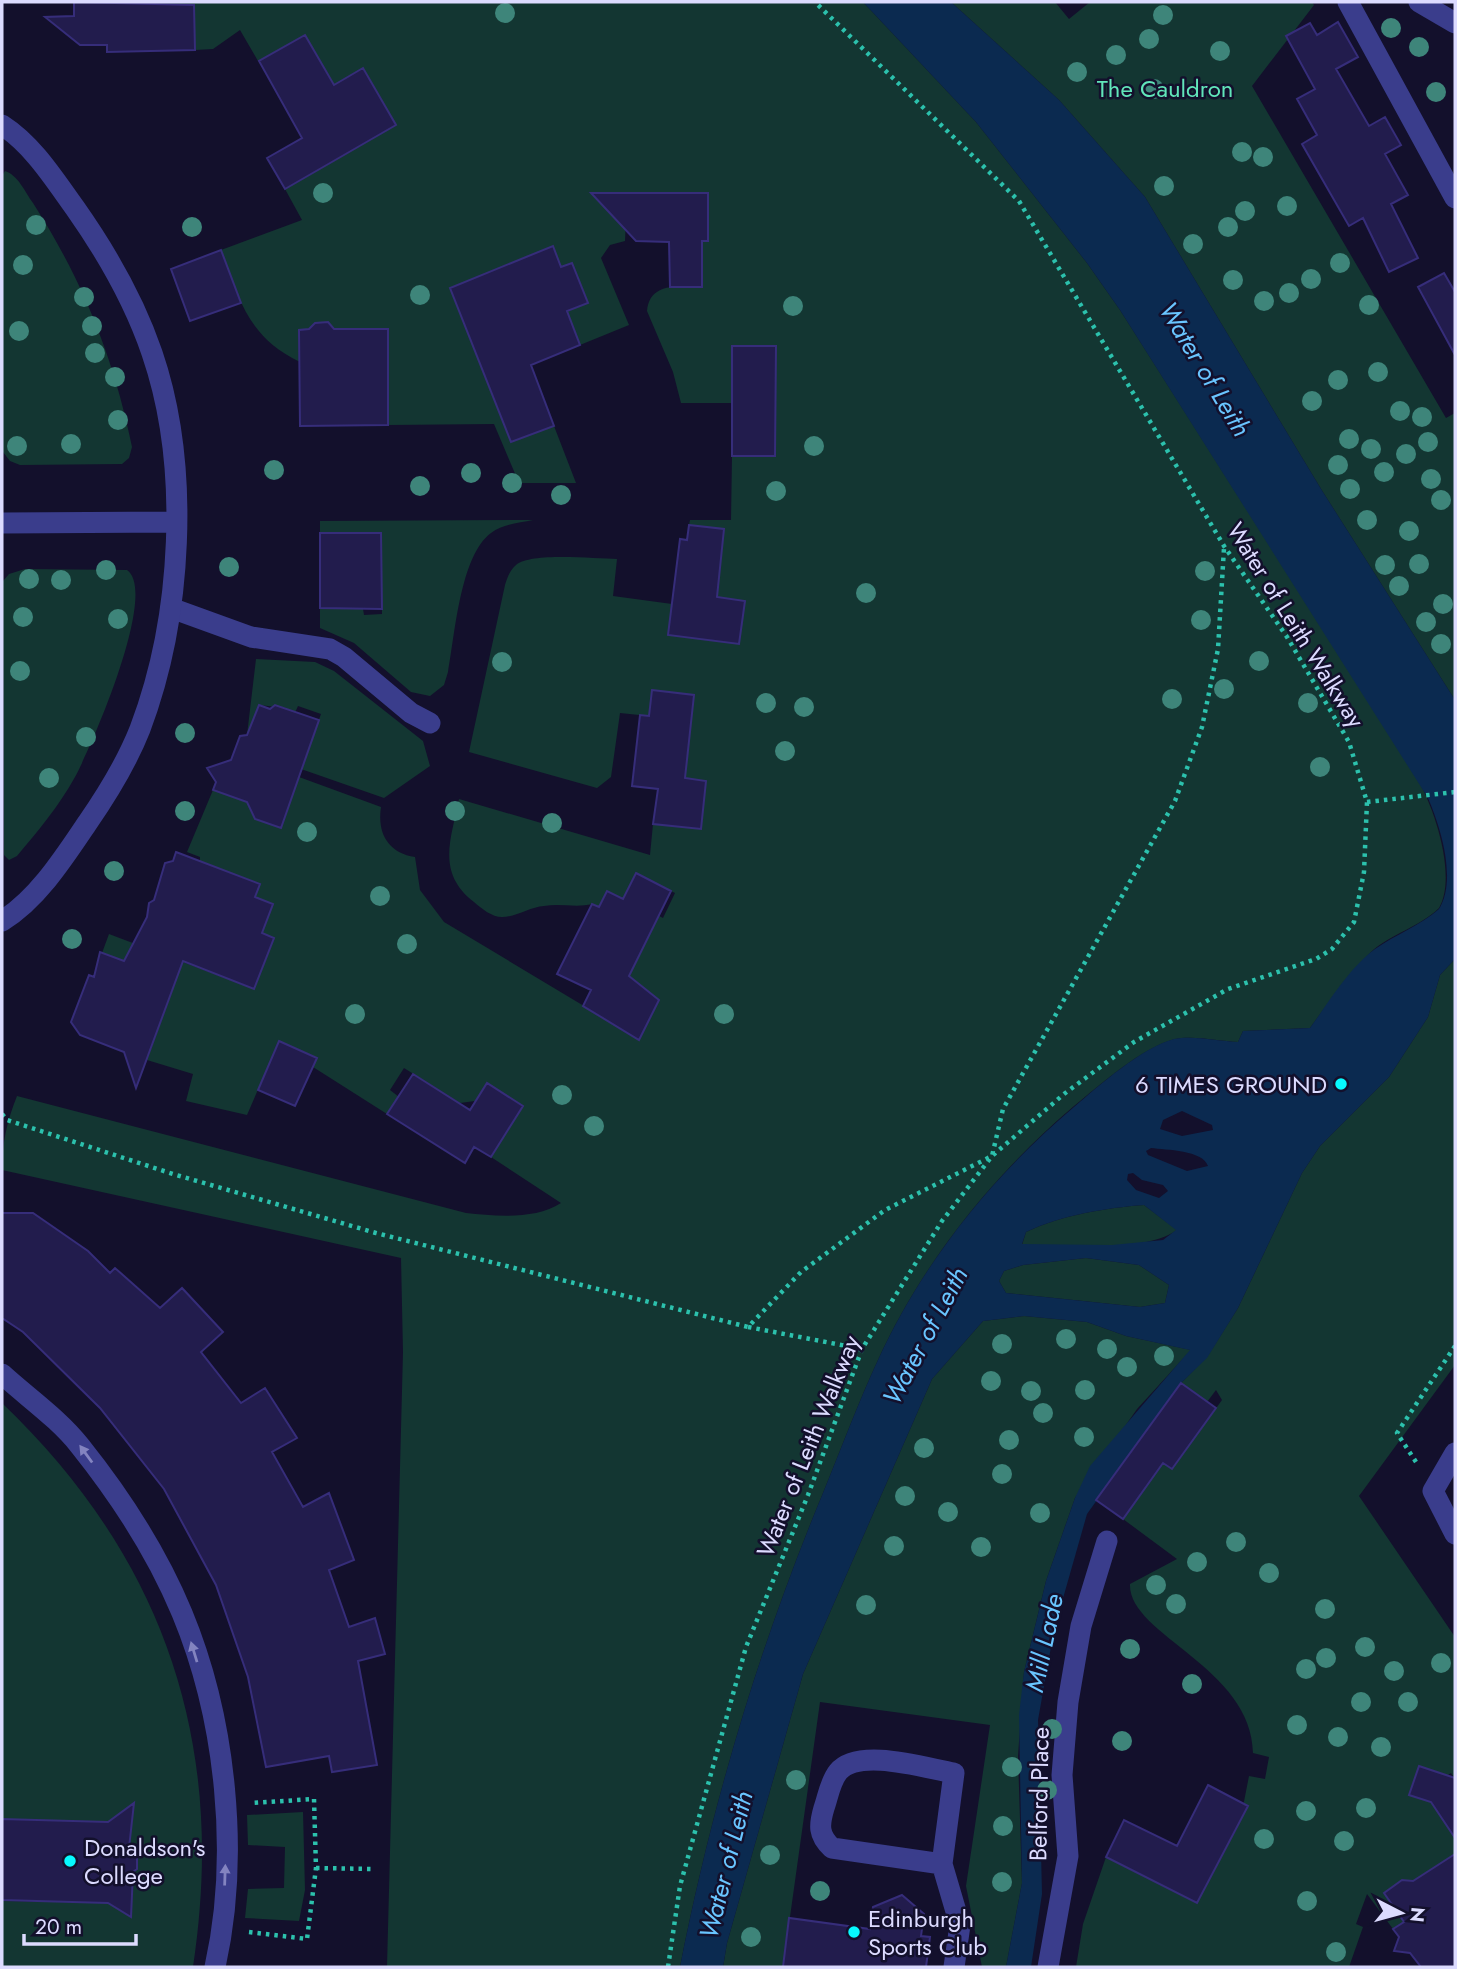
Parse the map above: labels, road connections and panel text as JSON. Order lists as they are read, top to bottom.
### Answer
{
  "streets": {
    "street": ["Belford Place"],
    "path": ["Water of Leith Walkway"]
  },
  "water": ["Water of Leith", "Mill Lade"],
  "parks": ["The Cauldron"],
  "places": ["6 TIMES GROUND", "Donaldson's College", "Edinburgh Sports Club"],
  "scale_bar": "20 m",
  "north": "right"
}
